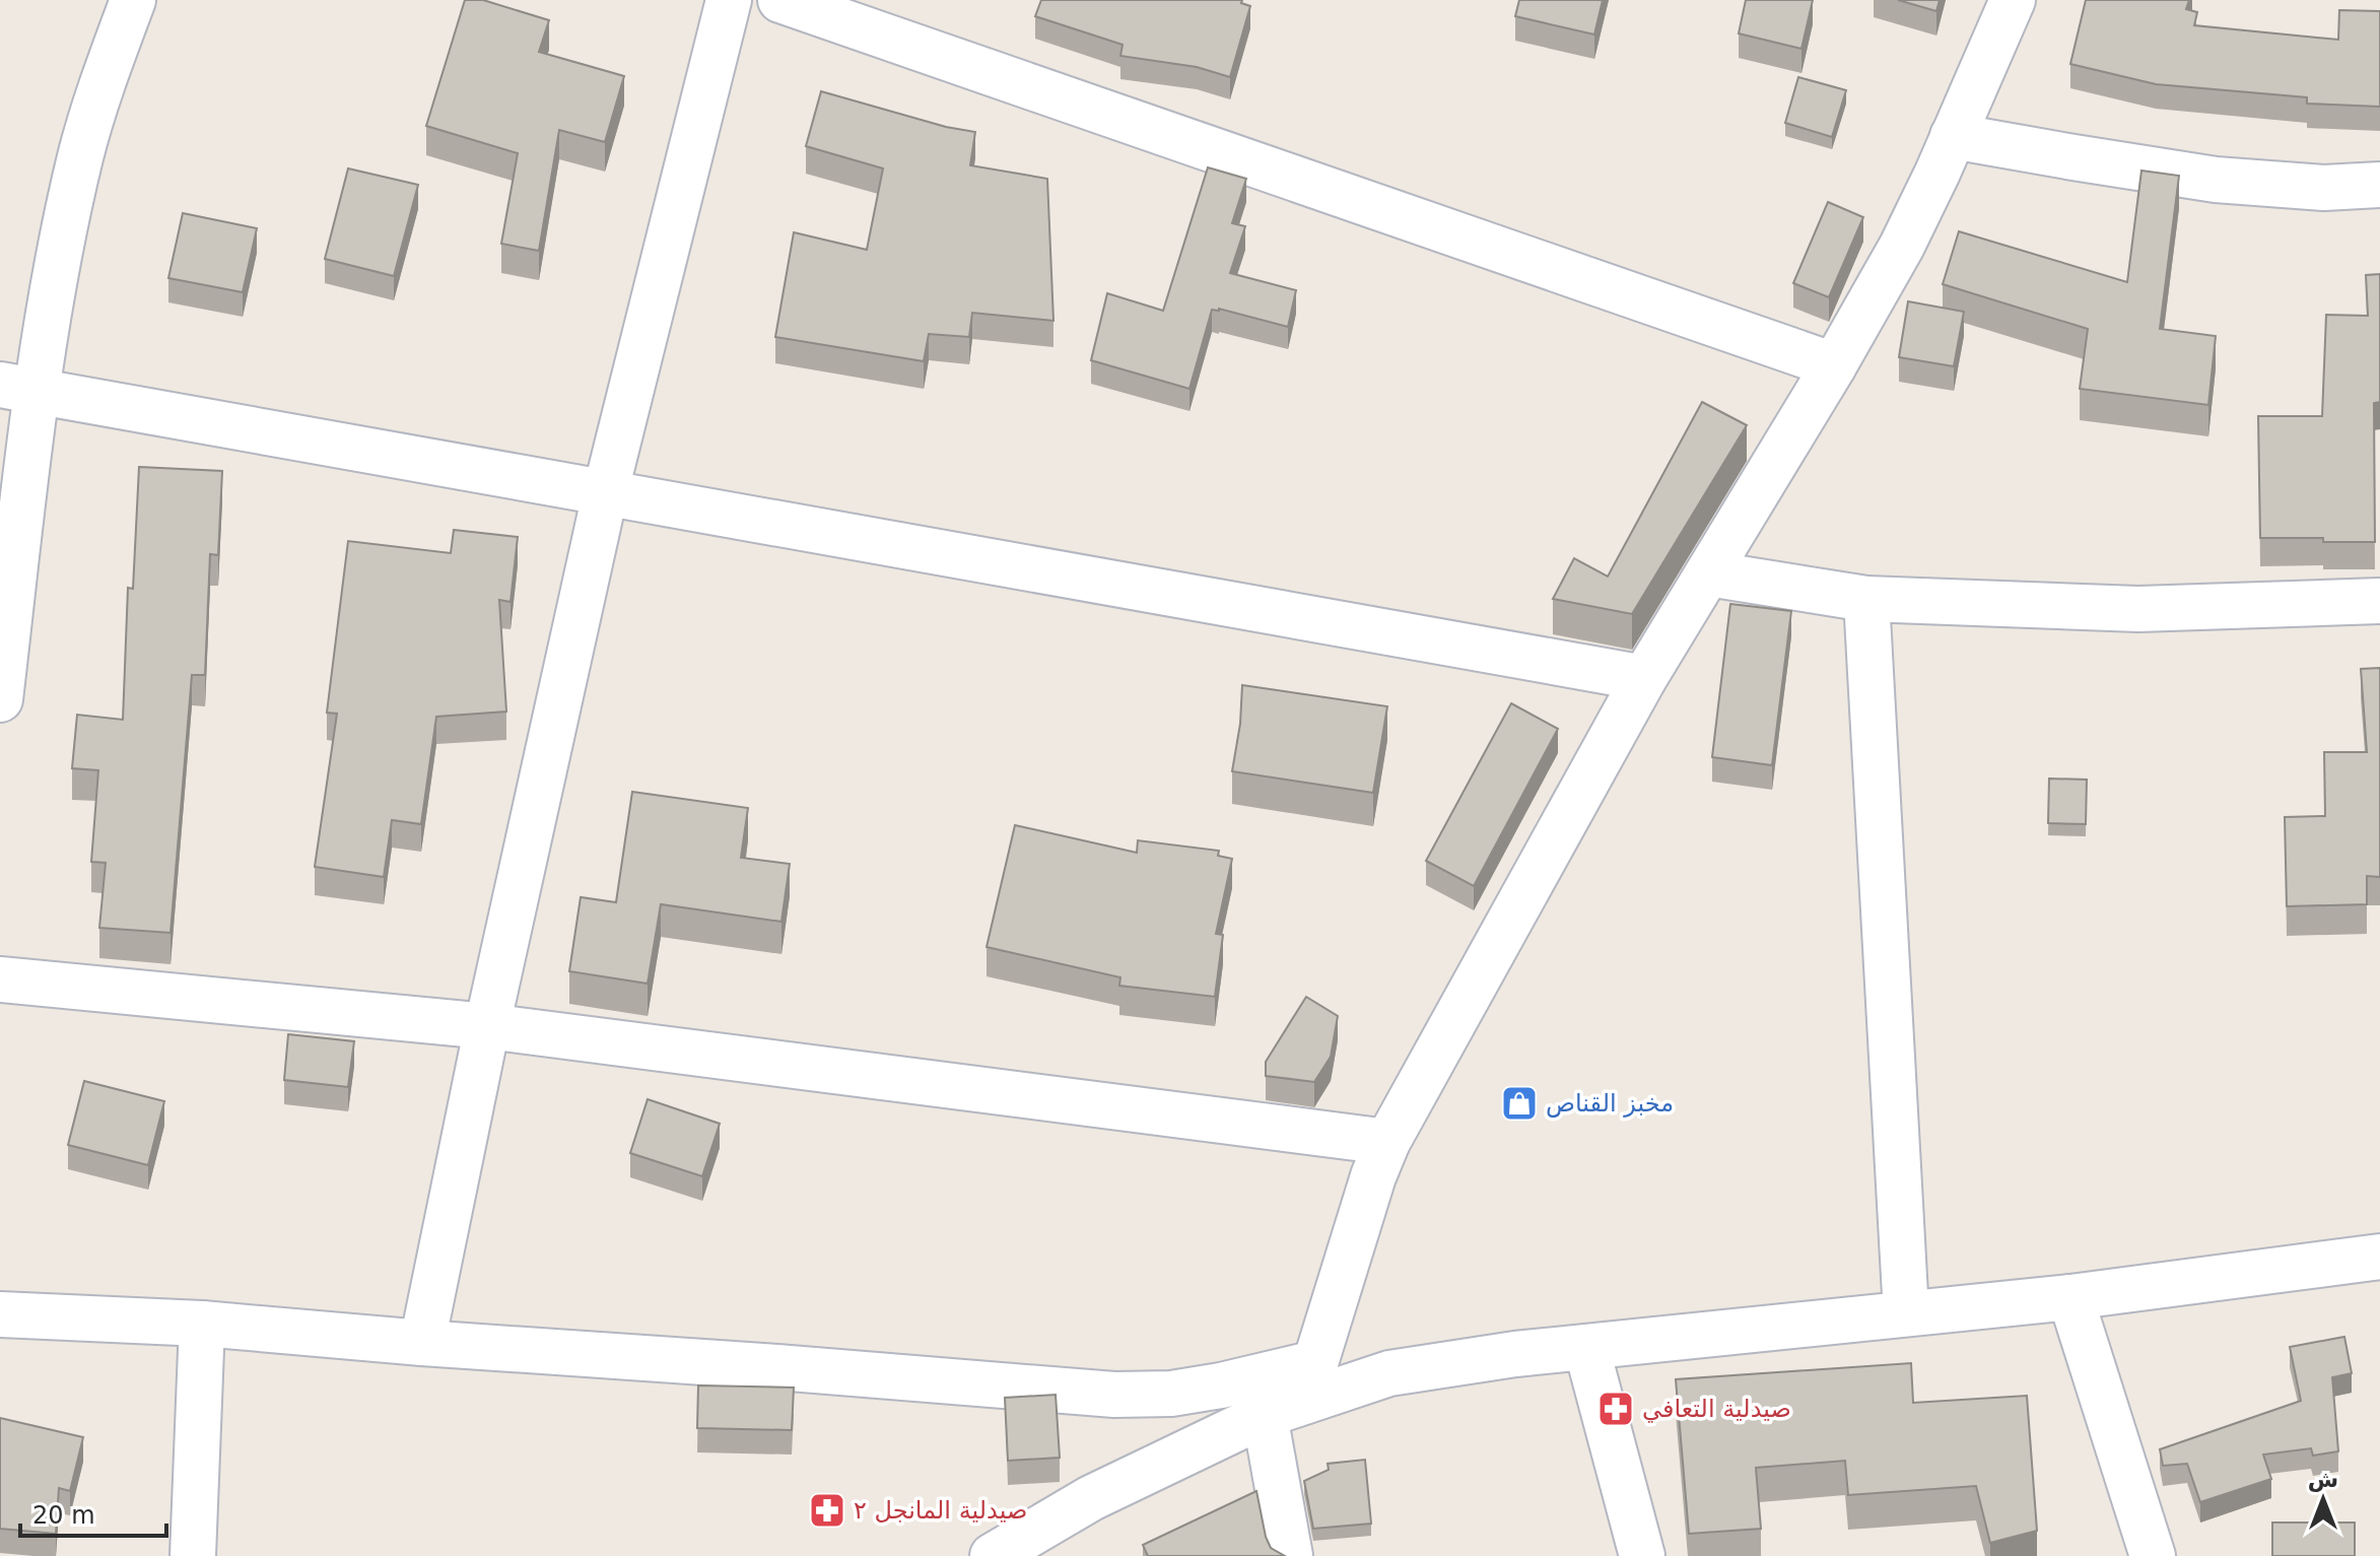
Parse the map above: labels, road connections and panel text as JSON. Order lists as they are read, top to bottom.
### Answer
{
  "places": {
    "shop": ["مخبز القناص"],
    "pharmacy": ["صيدلية التعافي", "صيدلية المانجل ٢"]
  },
  "scale_bar": "20 m",
  "north": "top"
}
